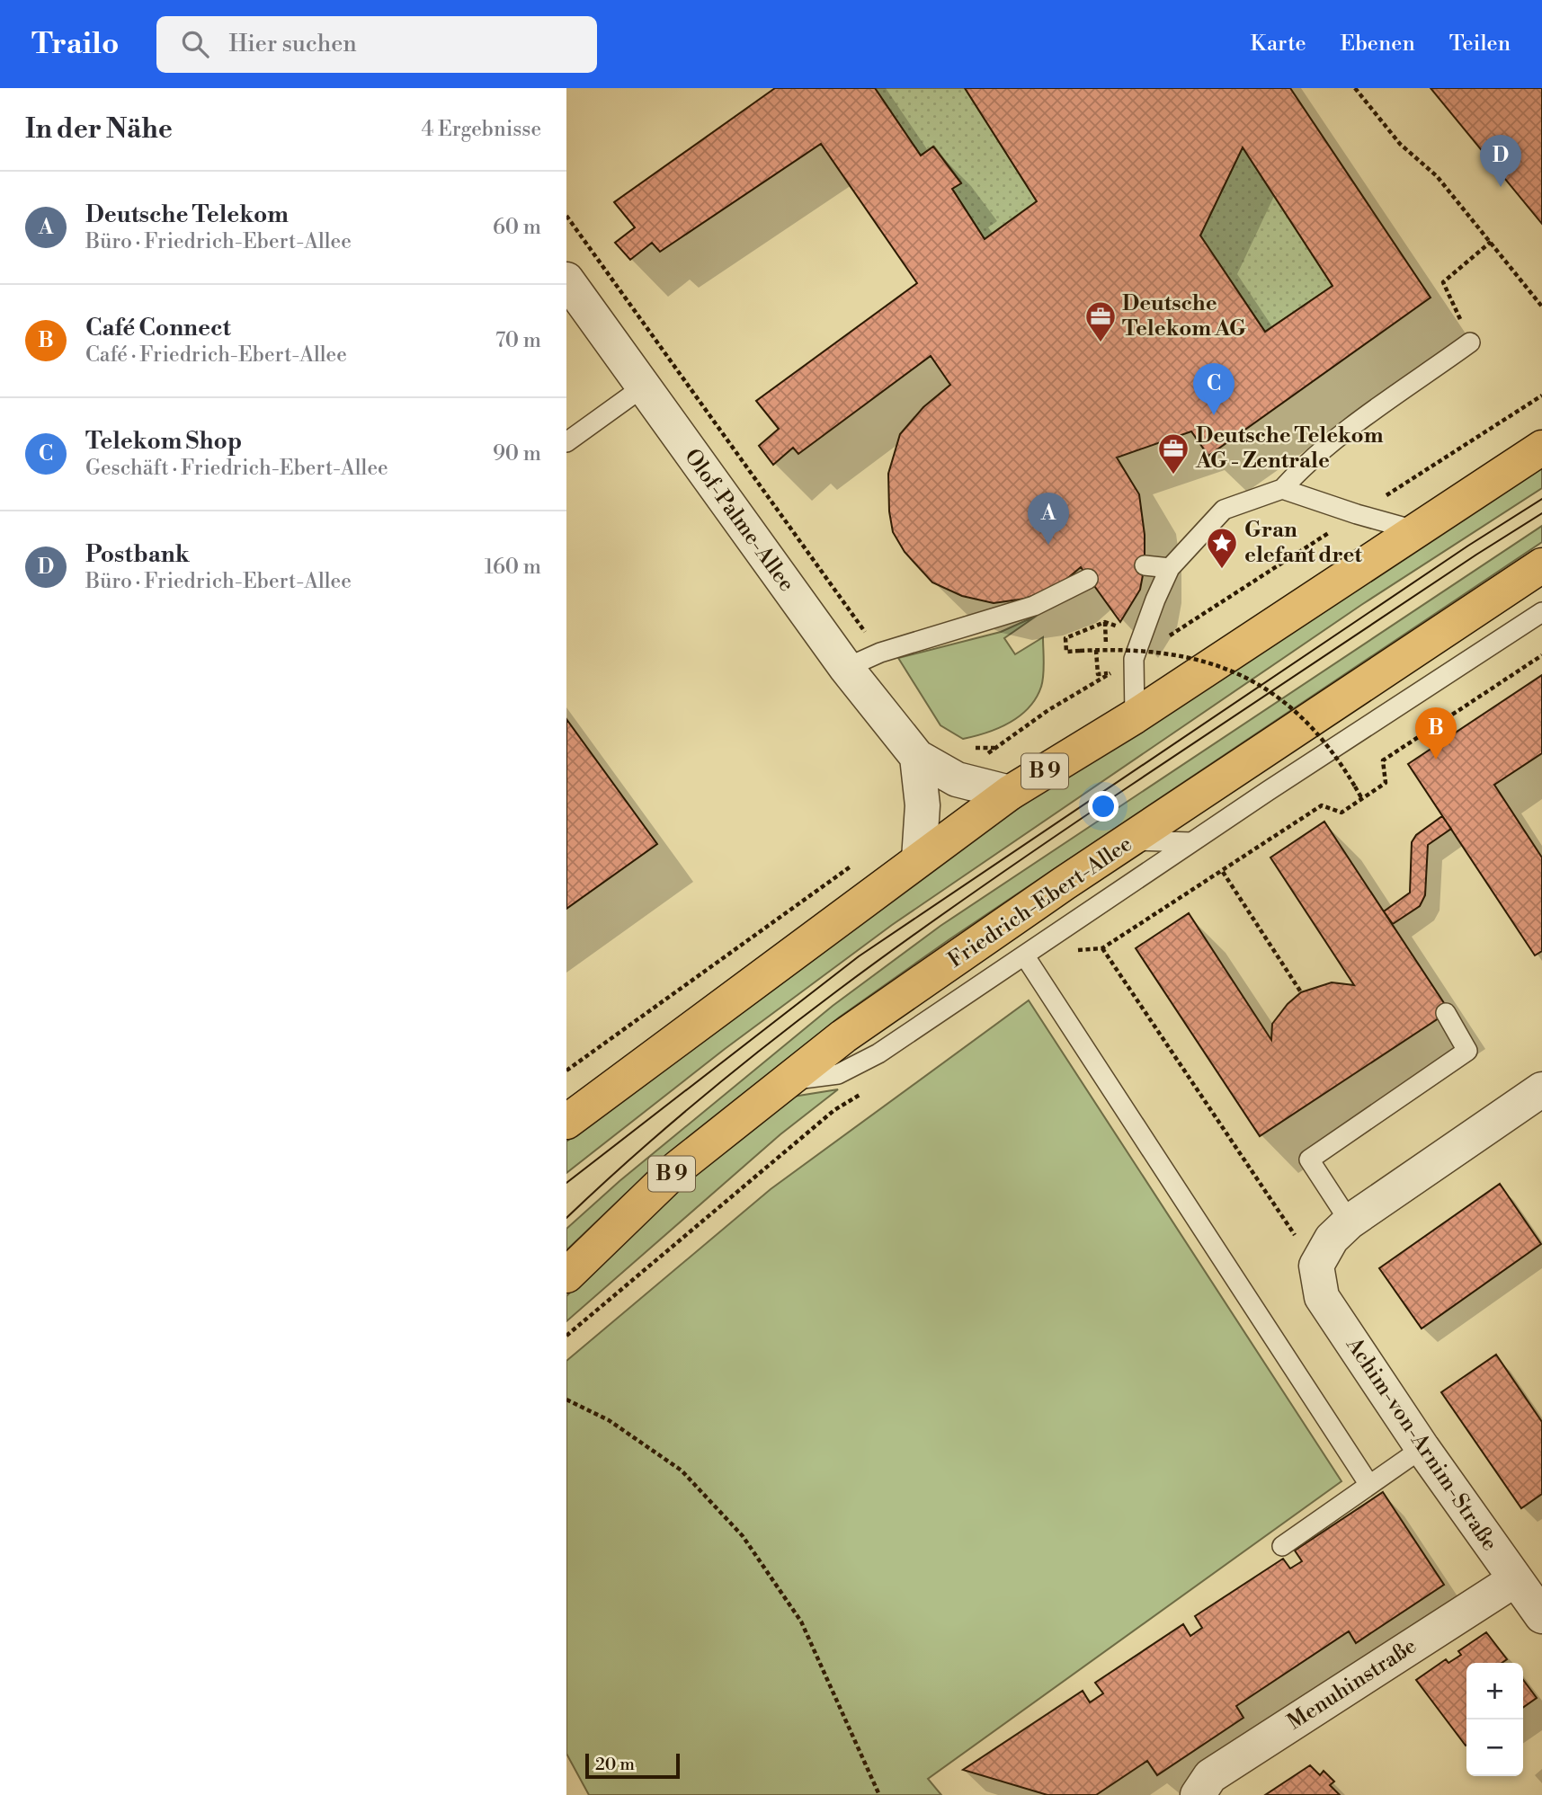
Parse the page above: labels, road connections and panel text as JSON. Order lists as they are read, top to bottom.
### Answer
{
  "streets": {
    "main road": ["B 9", "Friedrich-Ebert-Allee"],
    "street": ["Olof-Palme-Allee", "Achim-von-Arnim-Straße", "Menuhinstraße"]
  },
  "crossings": [
    ["Olof-Palme-Allee", "B 9"],
    ["Achim-von-Arnim-Straße", "Menuhinstraße"]
  ],
  "places": {
    "office": ["Deutsche Telekom AG", "Deutsche Telekom AG - Zentrale"],
    "place": ["Gran elefant dret"]
  },
  "scale_bar": "20 m",
  "page": {
    "header": "Trailo",
    "search": "Hier suchen",
    "nav": ["Karte", "Ebenen", "Teilen"],
    "heading": ["In der Nähe", "4 Ergebnisse"],
    "pins": [
      "D",
      "C",
      "A",
      "B"
    ],
    "list": [
      {
        "mark": "A",
        "name": "Deutsche Telekom",
        "note": "Büro · Friedrich-Ebert-Allee",
        "value": "60 m"
      },
      {
        "mark": "B",
        "name": "Café Connect",
        "note": "Café · Friedrich-Ebert-Allee",
        "value": "70 m"
      },
      {
        "mark": "C",
        "name": "Telekom Shop",
        "note": "Geschäft · Friedrich-Ebert-Allee",
        "value": "90 m"
      },
      {
        "mark": "D",
        "name": "Postbank",
        "note": "Büro · Friedrich-Ebert-Allee",
        "value": "160 m"
      }
    ],
    "map_buttons": ["+", "−"],
    "scale": "20 m"
  }
}
